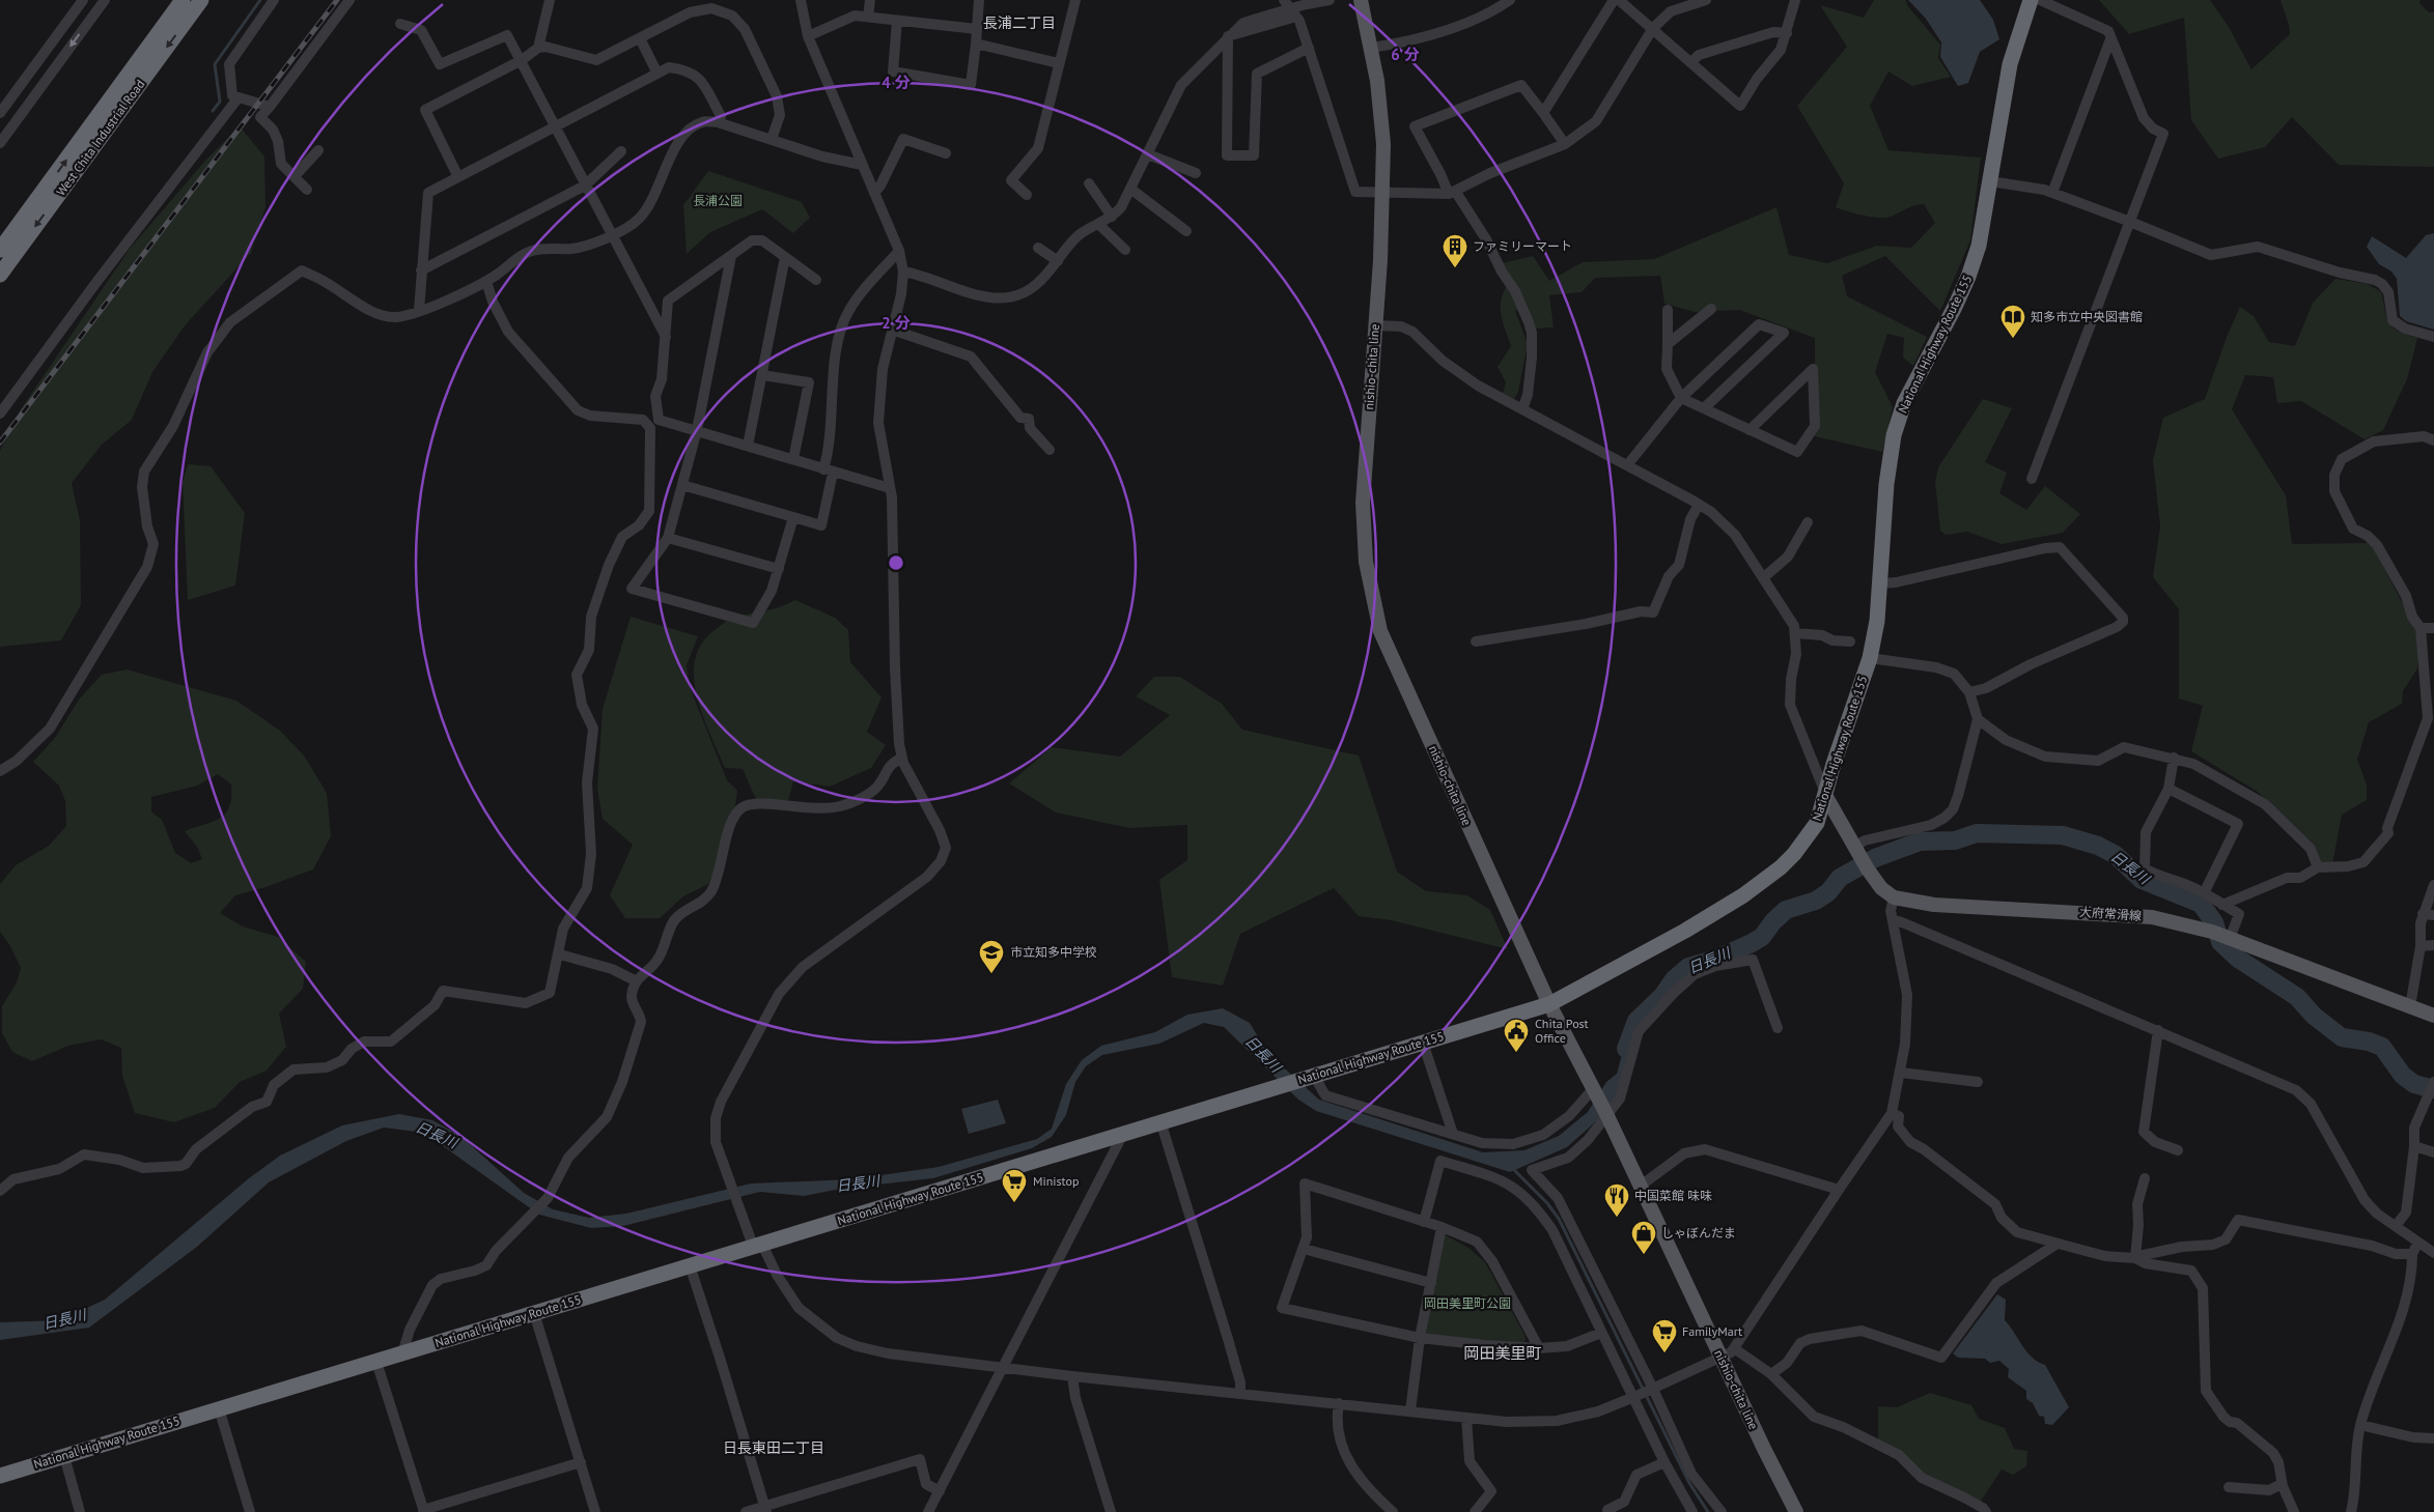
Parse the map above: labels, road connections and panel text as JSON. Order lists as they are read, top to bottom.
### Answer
{
  "streets": {
    "highway": ["West Chita Industrial Road", "National Highway Route 155"],
    "main road": ["nishio-chita line", "大府常滑線"]
  },
  "crossings": [
    ["National Highway Route 155", "nishio-chita line"]
  ],
  "districts": ["長浦二丁目", "岡田美里町", "日長東田二丁目"],
  "water": ["日長川"],
  "parks": ["長浦公園", "岡田美里町公園"],
  "places": {
    "building": ["ファミリーマート"],
    "library": ["知多市立中央図書館"],
    "school or university": ["市立知多中学校"],
    "public building": ["Chita Post Office"],
    "supermarket": ["Ministop", "FamilyMart"],
    "restaurant": ["中国菜館 味味"],
    "shop": ["しゃぼんだま"]
  },
  "rings": ["6 分", "4 分", "2 分"]
}
